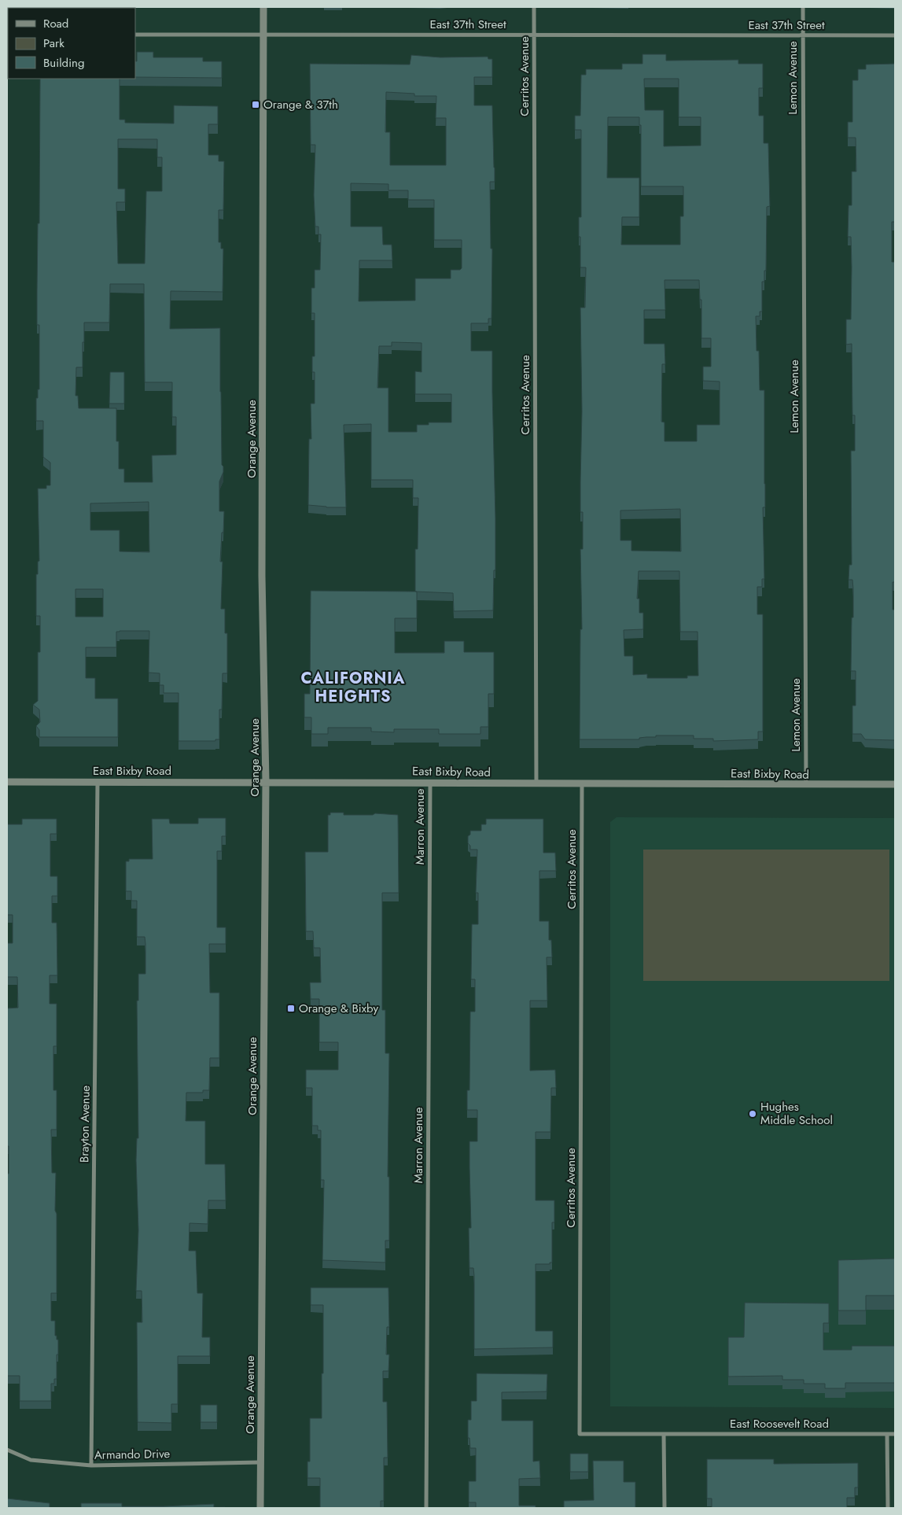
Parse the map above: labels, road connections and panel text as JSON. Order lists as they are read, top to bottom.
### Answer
{
  "streets": {
    "street": [
      "East 37th Street",
      "Cerritos Avenue",
      "Lemon Avenue",
      "Orange Avenue",
      "East Bixby Road",
      "Marron Avenue",
      "Brayton Avenue",
      "East Roosevelt Road",
      "Armando Drive"
    ]
  },
  "crossings": [
    ["East 37th Street", "Cerritos Avenue"],
    ["East 37th Street", "Lemon Avenue"],
    ["East 37th Street", "Orange Avenue"],
    ["Cerritos Avenue", "East Bixby Road"],
    ["Cerritos Avenue", "East Roosevelt Road"],
    ["Lemon Avenue", "East Bixby Road"],
    ["Orange Avenue", "East Bixby Road"],
    ["Orange Avenue", "Armando Drive"],
    ["East Bixby Road", "Marron Avenue"],
    ["East Bixby Road", "Brayton Avenue"],
    ["Brayton Avenue", "Armando Drive"]
  ],
  "districts": ["CALIFORNIA HEIGHTS"],
  "places": {
    "transit": ["Orange & 37th", "Orange & Bixby"],
    "other": ["Hughes Middle School"]
  },
  "legend": ["Road", "Park", "Building"]
}
